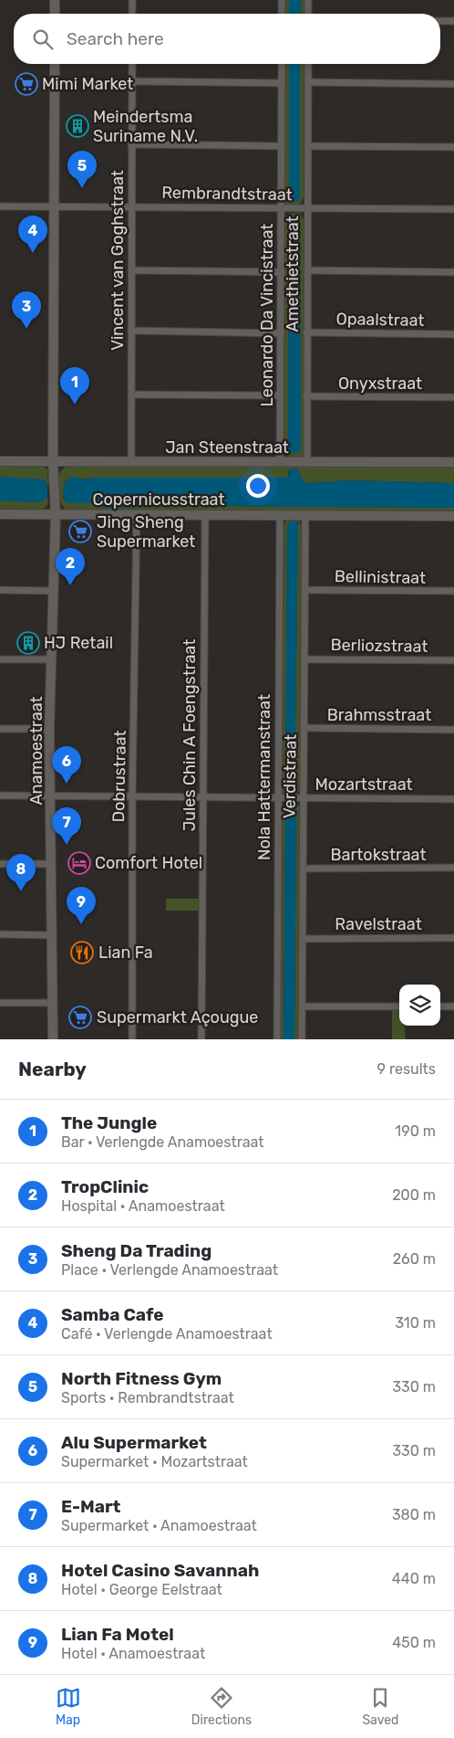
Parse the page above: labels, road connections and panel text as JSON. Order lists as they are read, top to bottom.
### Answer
{
  "streets": {
    "street": [
      "Rembrandtstraat",
      "Vincent van Goghstraat",
      "Amethietstraat",
      "Leonardo Da Vincistraat",
      "Opaalstraat",
      "Onyxstraat",
      "Jan Steenstraat",
      "Copernicusstraat",
      "Bellinistraat",
      "Berliozstraat",
      "Brahmsstraat",
      "Jules Chin A Foengstraat",
      "Anamoestraat",
      "Dobrustraat",
      "Verdistraat",
      "Nola Hattermanstraat",
      "Mozartstraat",
      "Bartokstraat",
      "Ravelstraat"
    ]
  },
  "crossings": [
    ["Rembrandtstraat", "Vincent van Goghstraat"],
    ["Rembrandtstraat", "Amethietstraat"],
    ["Rembrandtstraat", "Leonardo Da Vincistraat"],
    ["Rembrandtstraat", "Anamoestraat"],
    ["Vincent van Goghstraat", "Jan Steenstraat"],
    ["Amethietstraat", "Opaalstraat"],
    ["Amethietstraat", "Onyxstraat"],
    ["Amethietstraat", "Jan Steenstraat"],
    ["Leonardo Da Vincistraat", "Jan Steenstraat"],
    ["Jan Steenstraat", "Anamoestraat"],
    ["Copernicusstraat", "Jules Chin A Foengstraat"],
    ["Copernicusstraat", "Anamoestraat"],
    ["Copernicusstraat", "Dobrustraat"],
    ["Copernicusstraat", "Verdistraat"],
    ["Copernicusstraat", "Nola Hattermanstraat"],
    ["Bellinistraat", "Verdistraat"],
    ["Berliozstraat", "Verdistraat"],
    ["Brahmsstraat", "Verdistraat"],
    ["Jules Chin A Foengstraat", "Mozartstraat"],
    ["Anamoestraat", "Mozartstraat"],
    ["Dobrustraat", "Mozartstraat"],
    ["Verdistraat", "Mozartstraat"],
    ["Verdistraat", "Bartokstraat"],
    ["Verdistraat", "Ravelstraat"],
    ["Nola Hattermanstraat", "Mozartstraat"]
  ],
  "places": {
    "supermarket": ["Mimi Market", "Jing Sheng Supermarket", "Supermarkt Açougue"],
    "building": ["Meindertsma Suriname N.V.", "HJ Retail"],
    "hotel": ["Comfort Hotel"],
    "restaurant": ["Lian Fa"]
  },
  "page": {
    "search": "Search here",
    "pins": [
      "5",
      "4",
      "3",
      "1",
      "2",
      "6",
      "7",
      "8",
      "9"
    ],
    "heading": ["Nearby", "9 results"],
    "list": [
      {
        "mark": "1",
        "name": "The Jungle",
        "note": "Bar · Verlengde Anamoestraat",
        "value": "190 m"
      },
      {
        "mark": "2",
        "name": "TropClinic",
        "note": "Hospital · Anamoestraat",
        "value": "200 m"
      },
      {
        "mark": "3",
        "name": "Sheng Da Trading",
        "note": "Place · Verlengde Anamoestraat",
        "value": "260 m"
      },
      {
        "mark": "4",
        "name": "Samba Cafe",
        "note": "Café · Verlengde Anamoestraat",
        "value": "310 m"
      },
      {
        "mark": "5",
        "name": "North Fitness Gym",
        "note": "Sports · Rembrandtstraat",
        "value": "330 m"
      },
      {
        "mark": "6",
        "name": "Alu Supermarket",
        "note": "Supermarket · Mozartstraat",
        "value": "330 m"
      },
      {
        "mark": "7",
        "name": "E-Mart",
        "note": "Supermarket · Anamoestraat",
        "value": "380 m"
      },
      {
        "mark": "8",
        "name": "Hotel Casino Savannah",
        "note": "Hotel · George Eelstraat",
        "value": "440 m"
      },
      {
        "mark": "9",
        "name": "Lian Fa Motel",
        "note": "Hotel · Anamoestraat",
        "value": "450 m"
      }
    ],
    "nav": ["Map", "Directions", "Saved"]
  }
}
